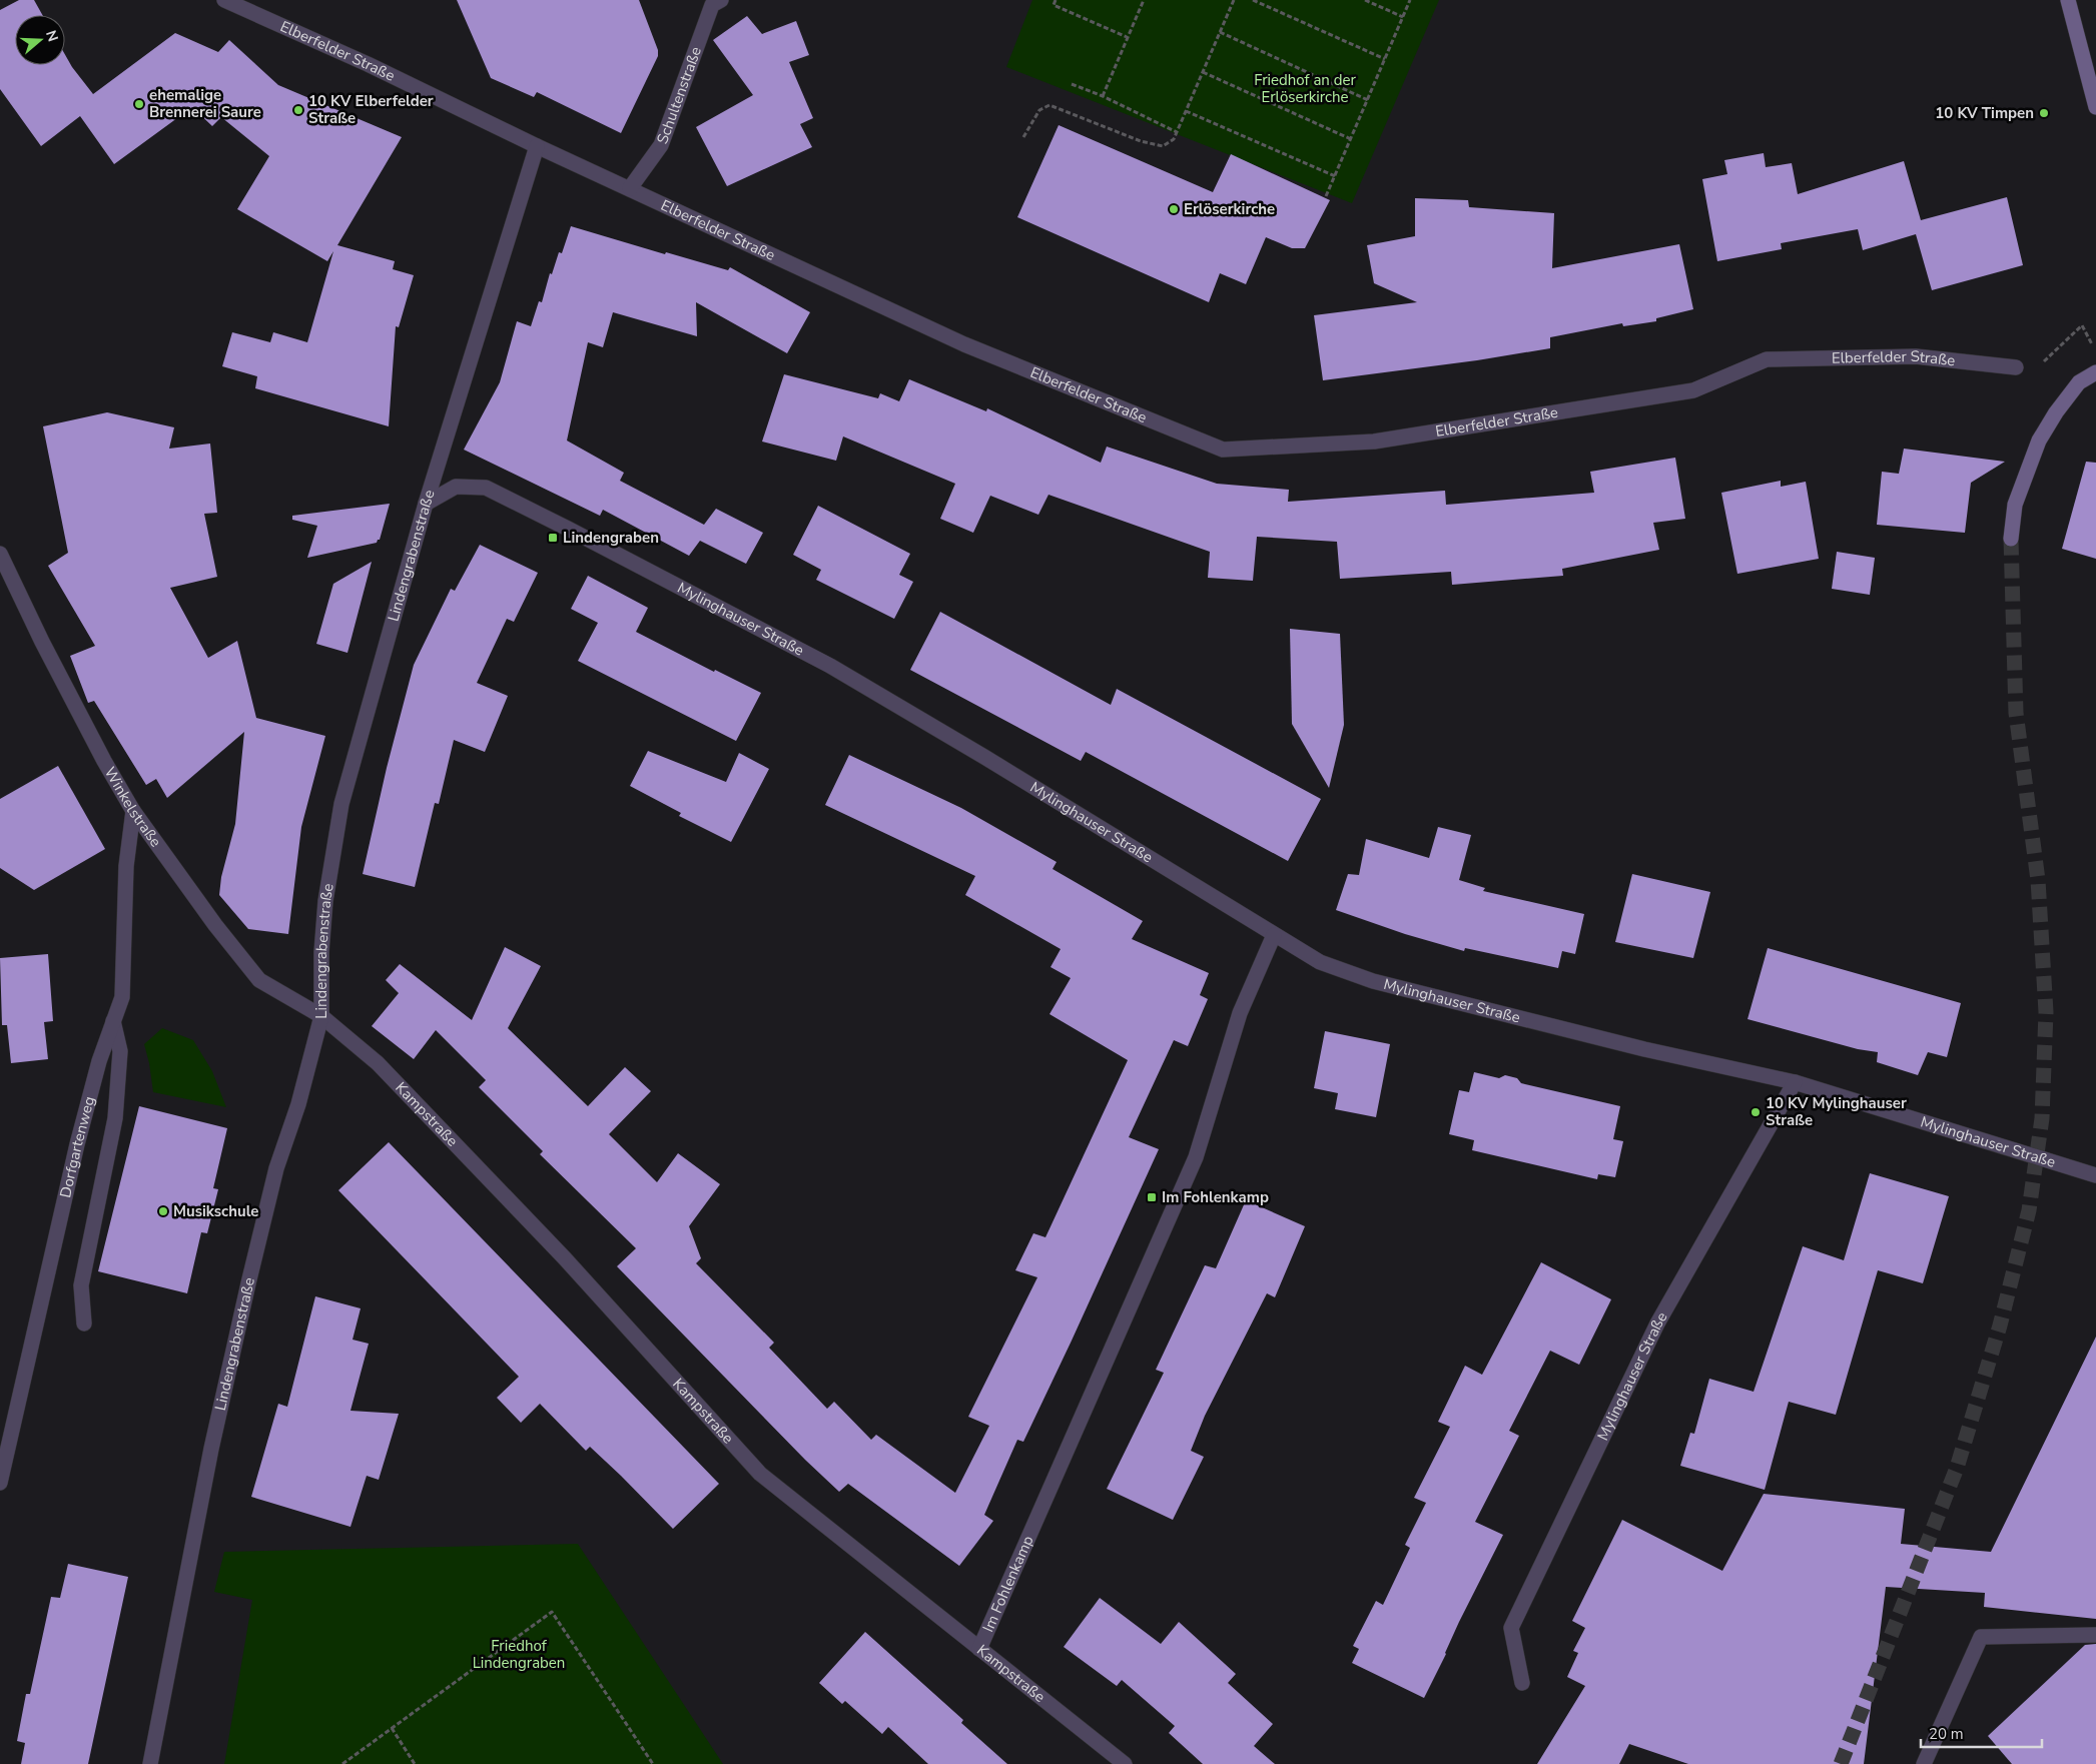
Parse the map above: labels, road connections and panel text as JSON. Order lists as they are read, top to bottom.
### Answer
{
  "streets": {
    "street": [
      "Elberfelder Straße",
      "Schultenstraße",
      "Lindengrabenstraße",
      "Mylinghauser Straße",
      "Winkelstraße",
      "Kampstraße",
      "Dorfgartenweg",
      "Im Fohlenkamp"
    ]
  },
  "crossings": [
    ["Elberfelder Straße", "Schultenstraße"],
    ["Elberfelder Straße", "Lindengrabenstraße"],
    ["Lindengrabenstraße", "Mylinghauser Straße"],
    ["Lindengrabenstraße", "Winkelstraße"],
    ["Lindengrabenstraße", "Kampstraße"],
    ["Mylinghauser Straße", "Im Fohlenkamp"],
    ["Winkelstraße", "Kampstraße"],
    ["Winkelstraße", "Dorfgartenweg"],
    ["Kampstraße", "Im Fohlenkamp"]
  ],
  "parks": ["Friedhof an der Erlöserkirche", "Friedhof Lindengraben"],
  "places": {
    "other": [
      "ehemalige Brennerei Saure",
      "10 KV Elberfelder Straße",
      "10 KV Timpen",
      "Erlöserkirche",
      "10 KV Mylinghauser Straße",
      "Musikschule"
    ],
    "transit": ["Lindengraben", "Im Fohlenkamp"]
  },
  "scale_bar": "20 m",
  "north": "right"
}
